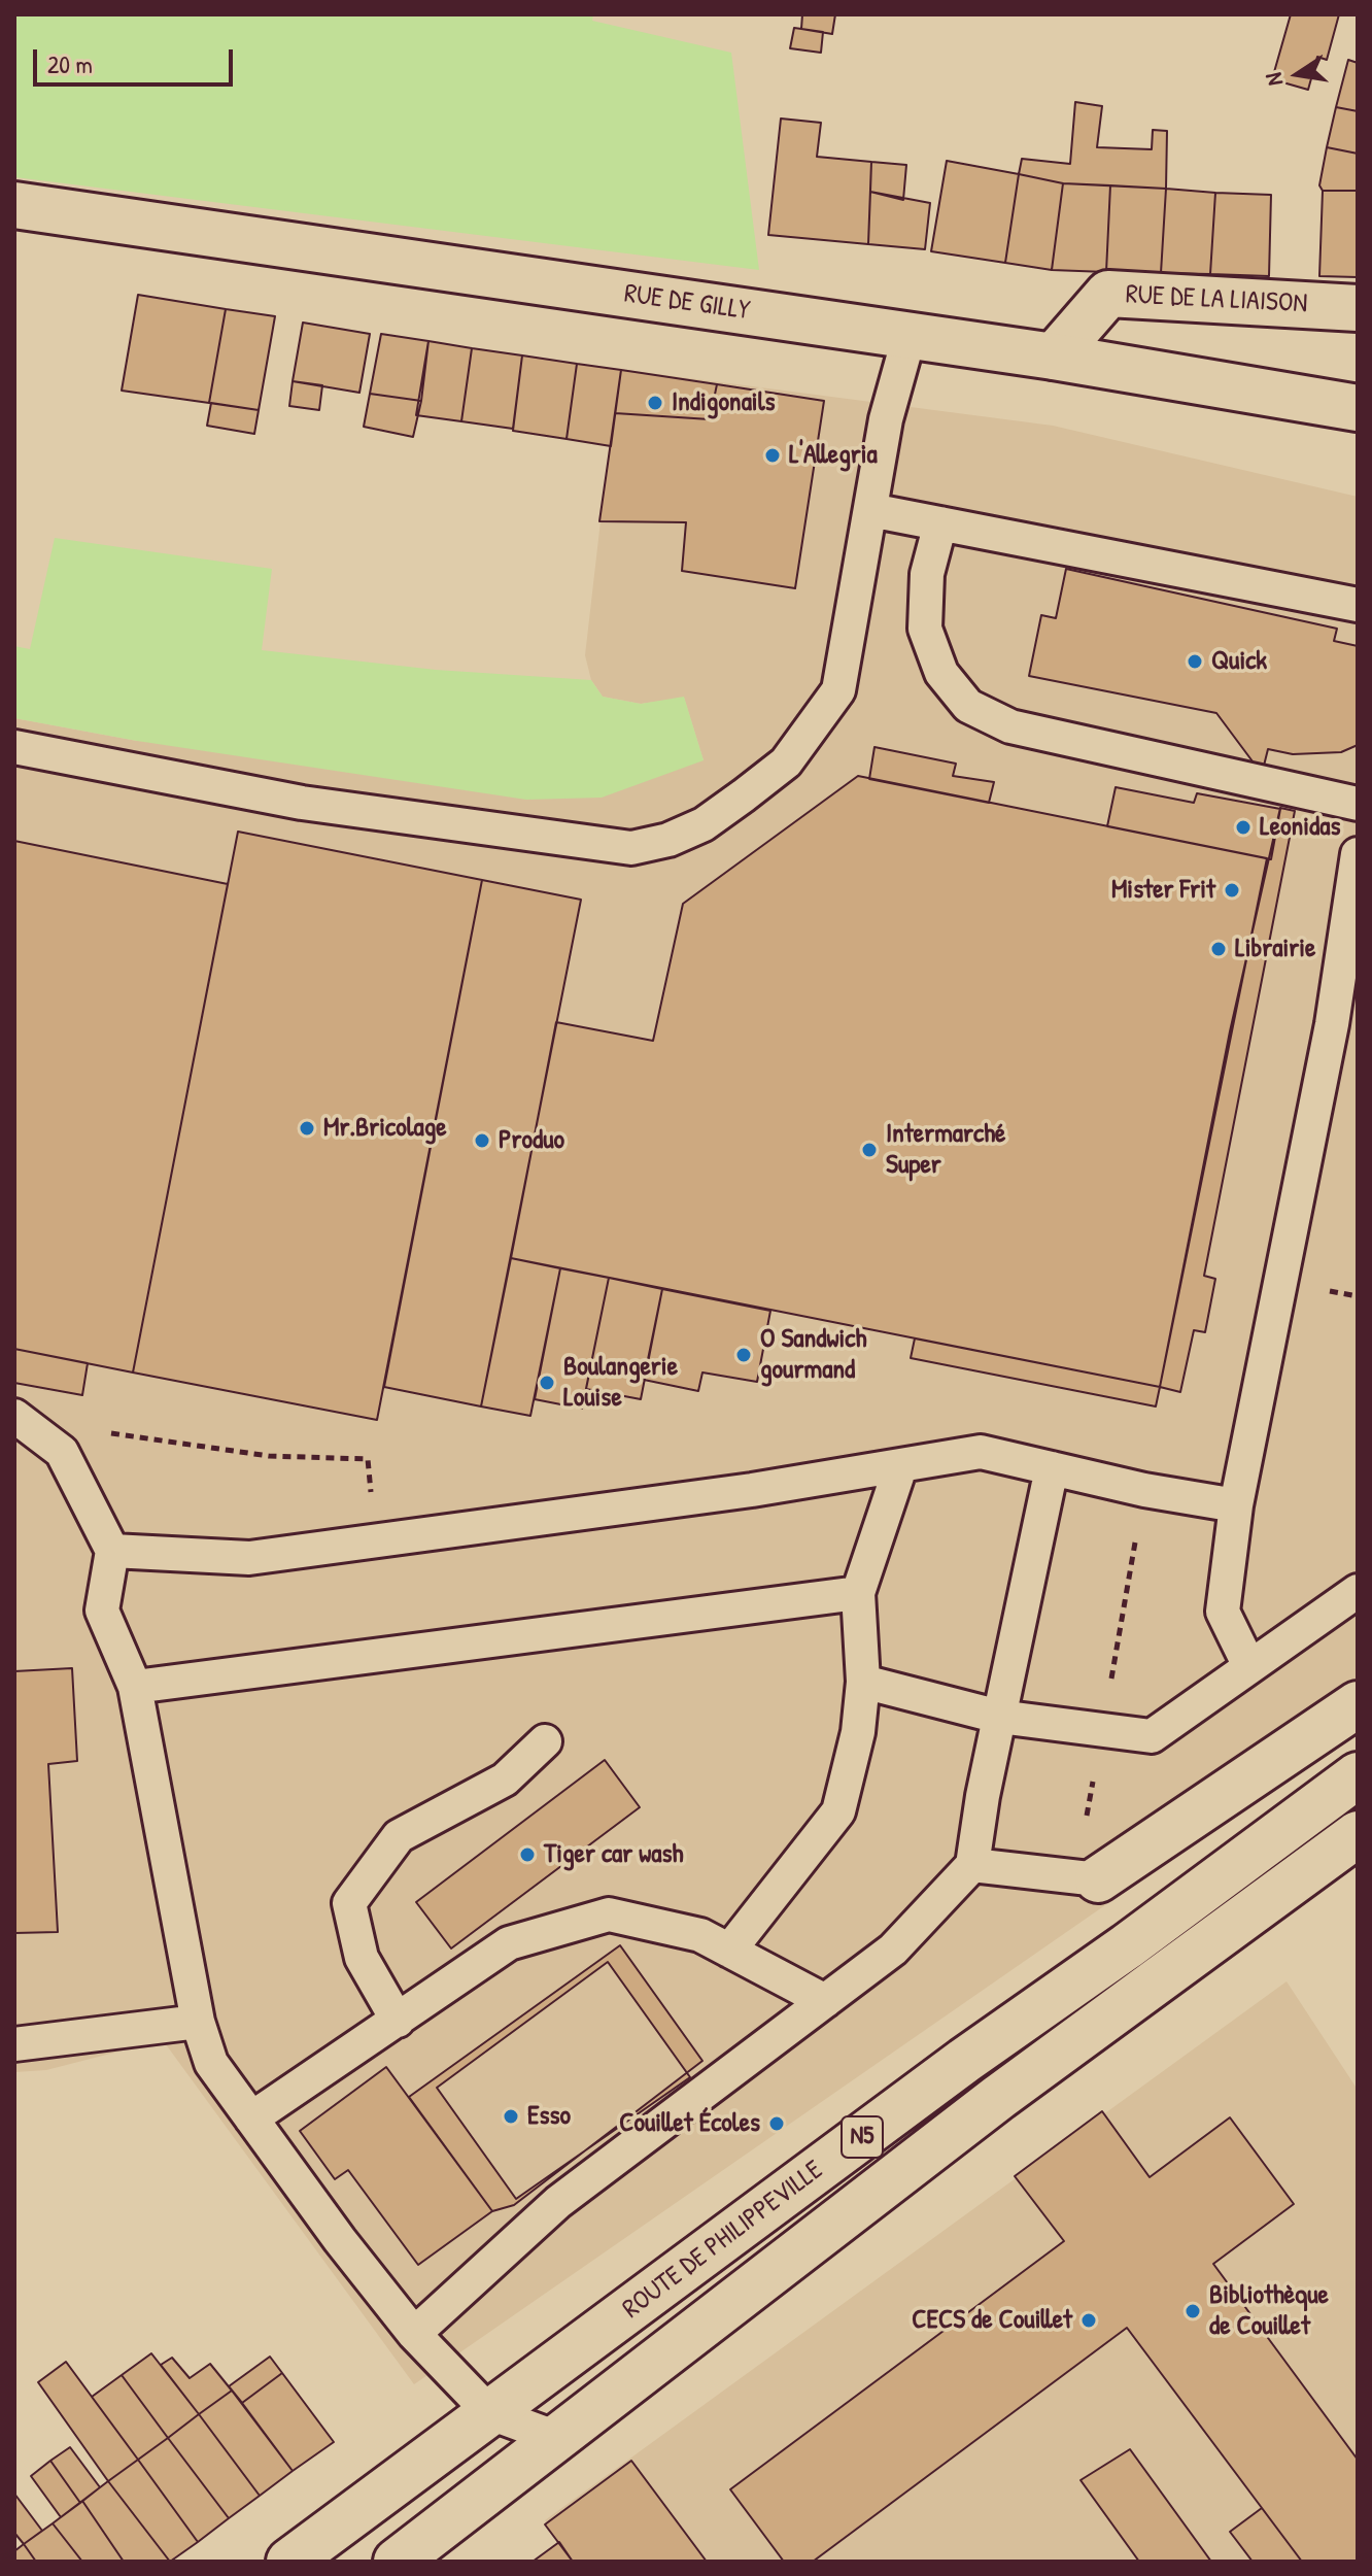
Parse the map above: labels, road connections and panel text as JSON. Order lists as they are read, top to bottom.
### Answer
{
  "streets": {
    "main road": [
      "RUE DE LA LIAISON",
      "RUE DE GILLY",
      "N5",
      "ROUTE DE PHILIPPEVILLE"
    ]
  },
  "crossings": [
    ["RUE DE LA LIAISON", "RUE DE GILLY"]
  ],
  "places": [
    "Indigonails",
    "L'Allegria",
    "Quick",
    "Leonidas",
    "Mister Frit",
    "Librairie",
    "Mr.Bricolage",
    "Produo",
    "Intermarché Super",
    "O Sandwich gourmand",
    "Boulangerie Louise",
    "Tiger car wash",
    "Esso",
    "Couillet Écoles",
    "Bibliothèque de Couillet",
    "CECS de Couillet"
  ],
  "scale_bar": "20 m",
  "north": "left"
}
